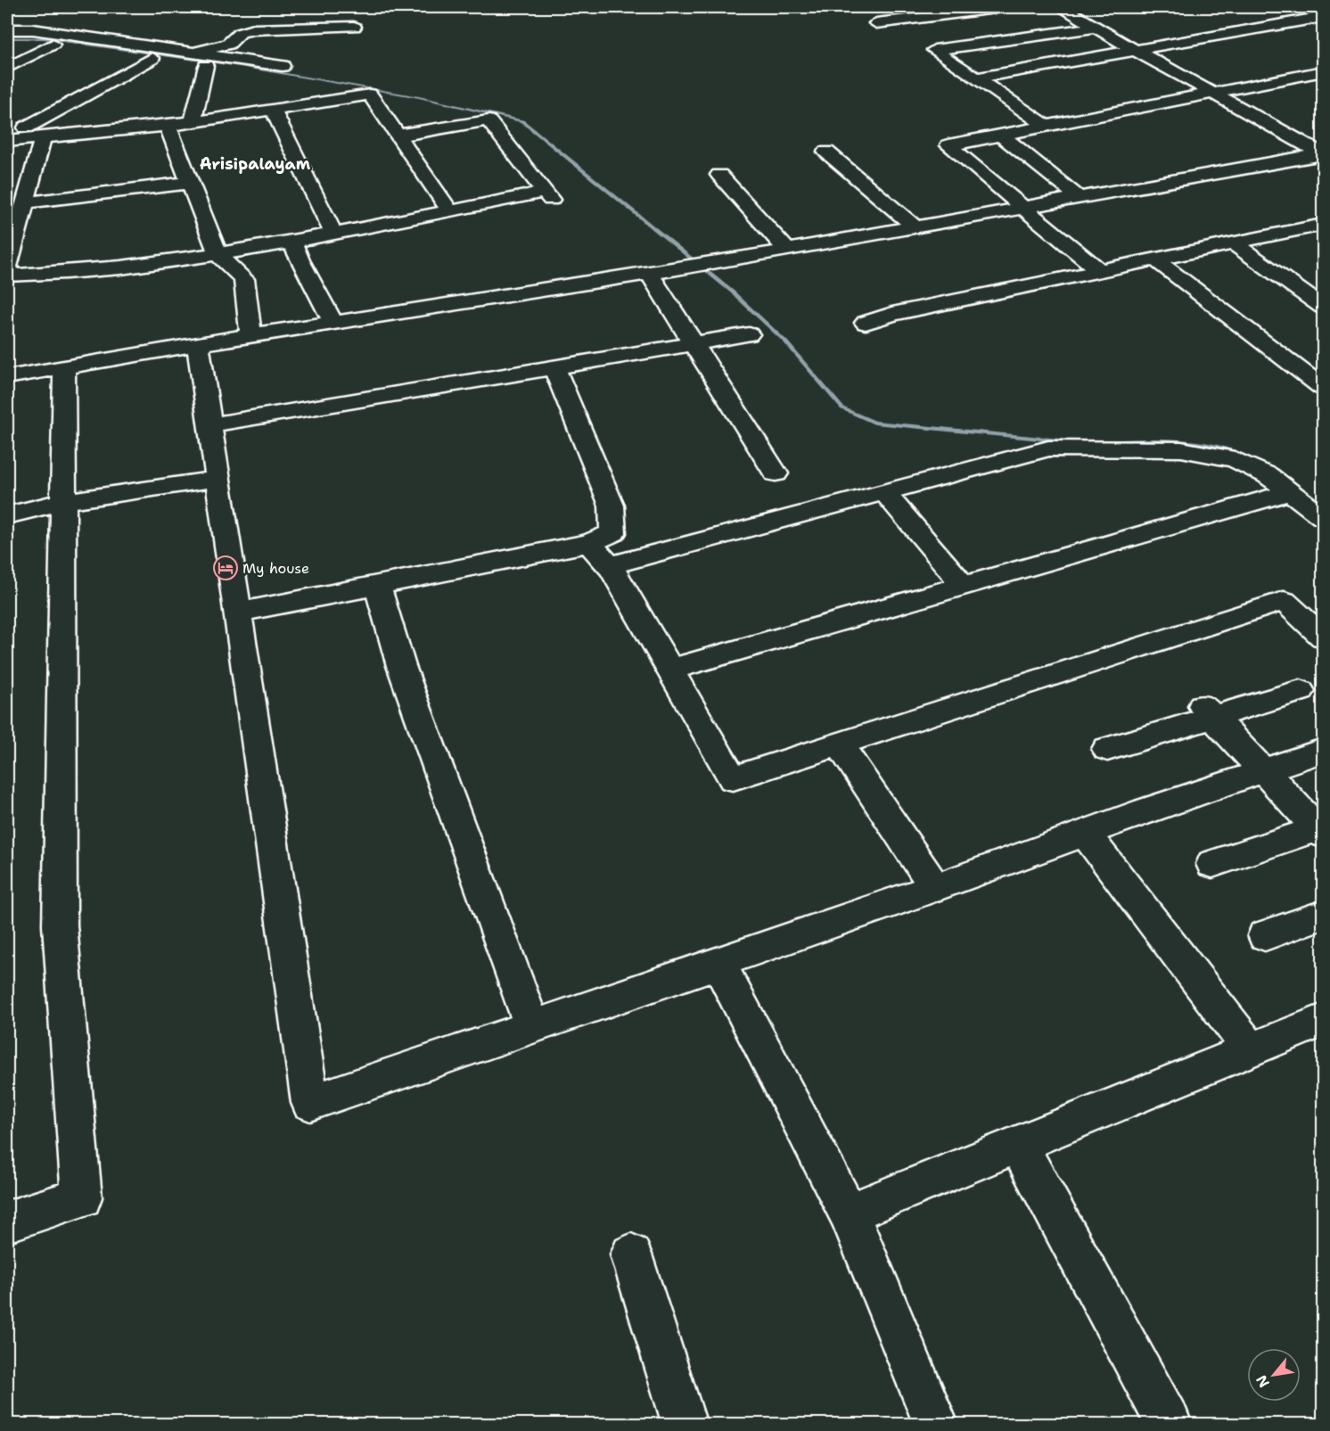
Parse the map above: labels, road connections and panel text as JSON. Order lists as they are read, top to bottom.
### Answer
{
  "districts": ["Arisipalayam"],
  "places": {
    "hotel": ["My house"]
  },
  "north": "bottom left"
}
